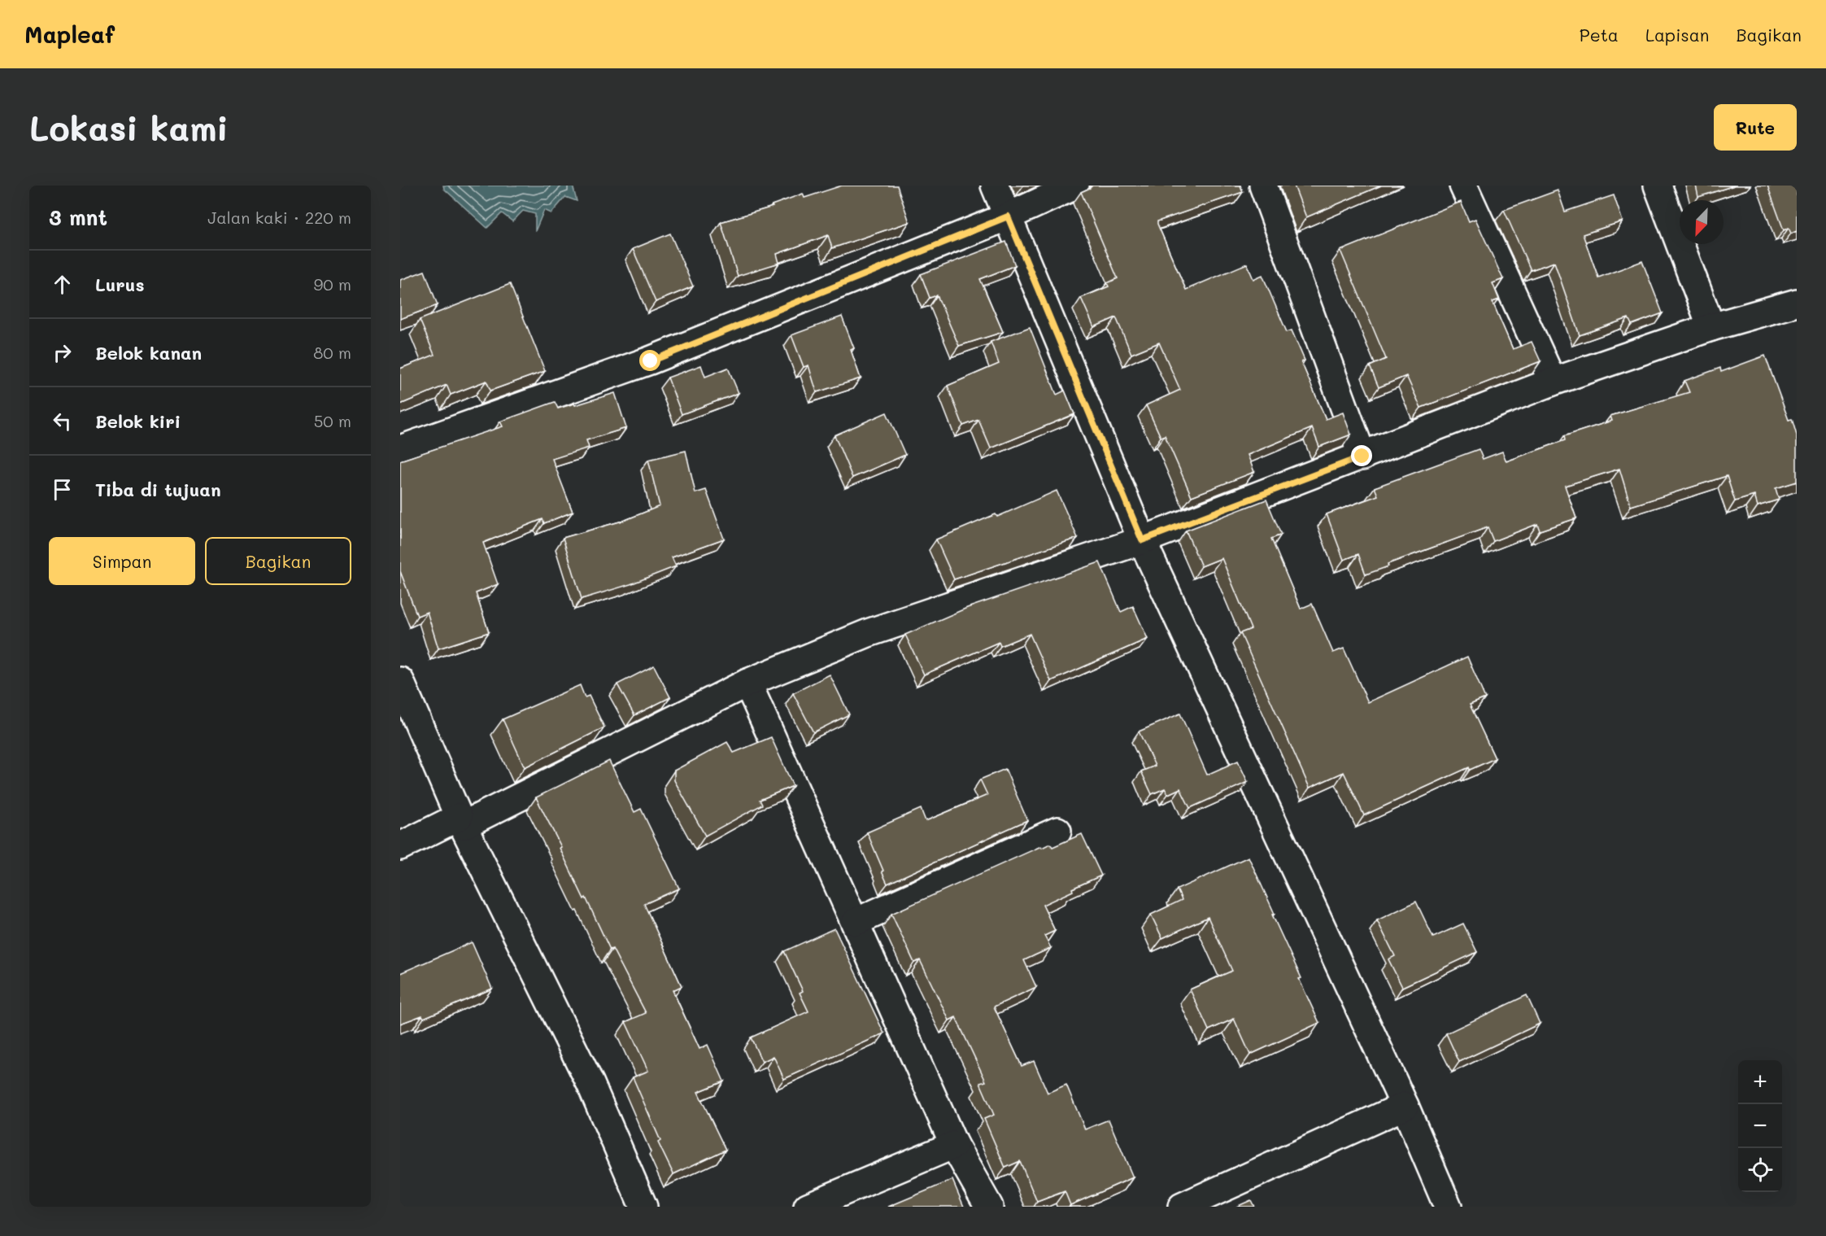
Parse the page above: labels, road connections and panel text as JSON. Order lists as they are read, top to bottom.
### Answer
{
  "north": "bottom left",
  "page": {
    "header": "Mapleaf",
    "nav": ["Peta", "Lapisan", "Bagikan"],
    "buttons": [
      "Rute",
      ["Simpan", "Bagikan"]
    ],
    "title": "Lokasi kami",
    "heading": ["3 mnt", "Jalan kaki · 220 m"],
    "list": [
      ["Lurus", "90 m"],
      ["Belok kanan", "80 m"],
      ["Belok kiri", "50 m"],
      "Tiba di tujuan"
    ],
    "map_buttons": ["+", "−"]
  }
}
